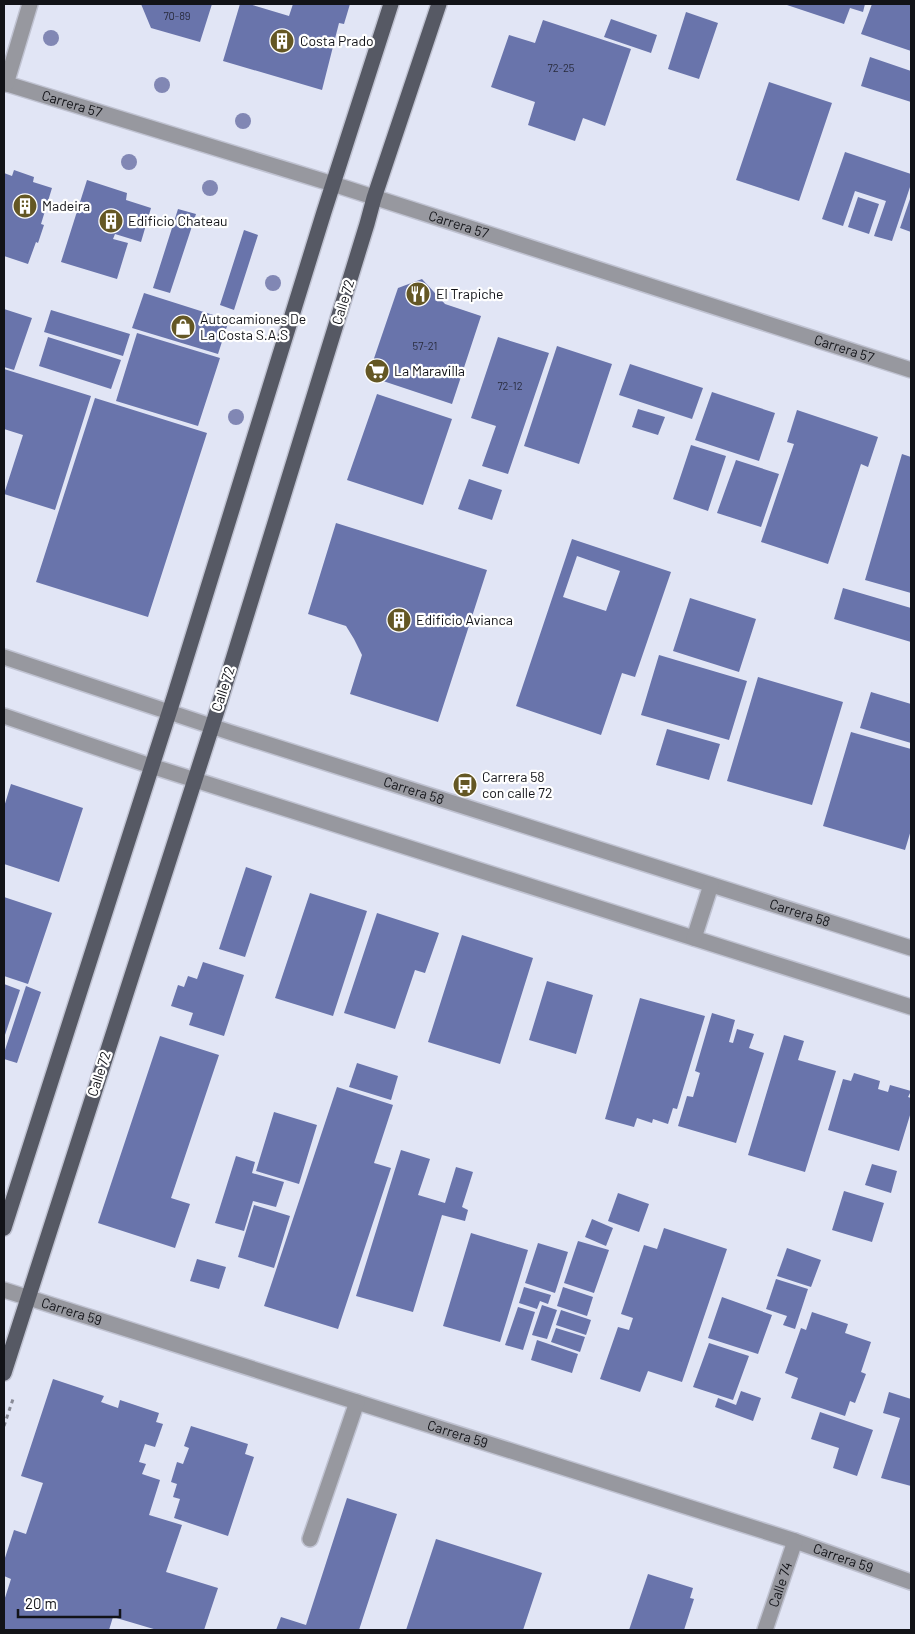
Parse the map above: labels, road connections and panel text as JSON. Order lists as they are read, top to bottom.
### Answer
{
  "streets": {
    "main road": ["Calle 72"],
    "street": [
      "Carrera 57",
      "Carrera 58",
      "Carrera 59",
      "Calle 74"
    ]
  },
  "crossings": [
    ["Carrera 57", "Calle 72"],
    ["Calle 72", "Carrera 58"],
    ["Calle 72", "Carrera 59"],
    ["Carrera 59", "Calle 74"]
  ],
  "places": {
    "building": [
      "Costa Prado",
      "Madeira",
      "Edificio Chateau",
      "Edificio Avianca"
    ],
    "restaurant": ["El Trapiche"],
    "shop": ["Autocamiones De La Costa S.A.S"],
    "supermarket": ["La Maravilla"],
    "bus stop": ["Carrera 58 con calle 72"]
  },
  "house_numbers": [
    "70-89",
    "72-25",
    "57-21",
    "72-12"
  ],
  "scale_bar": "20 m"
}
